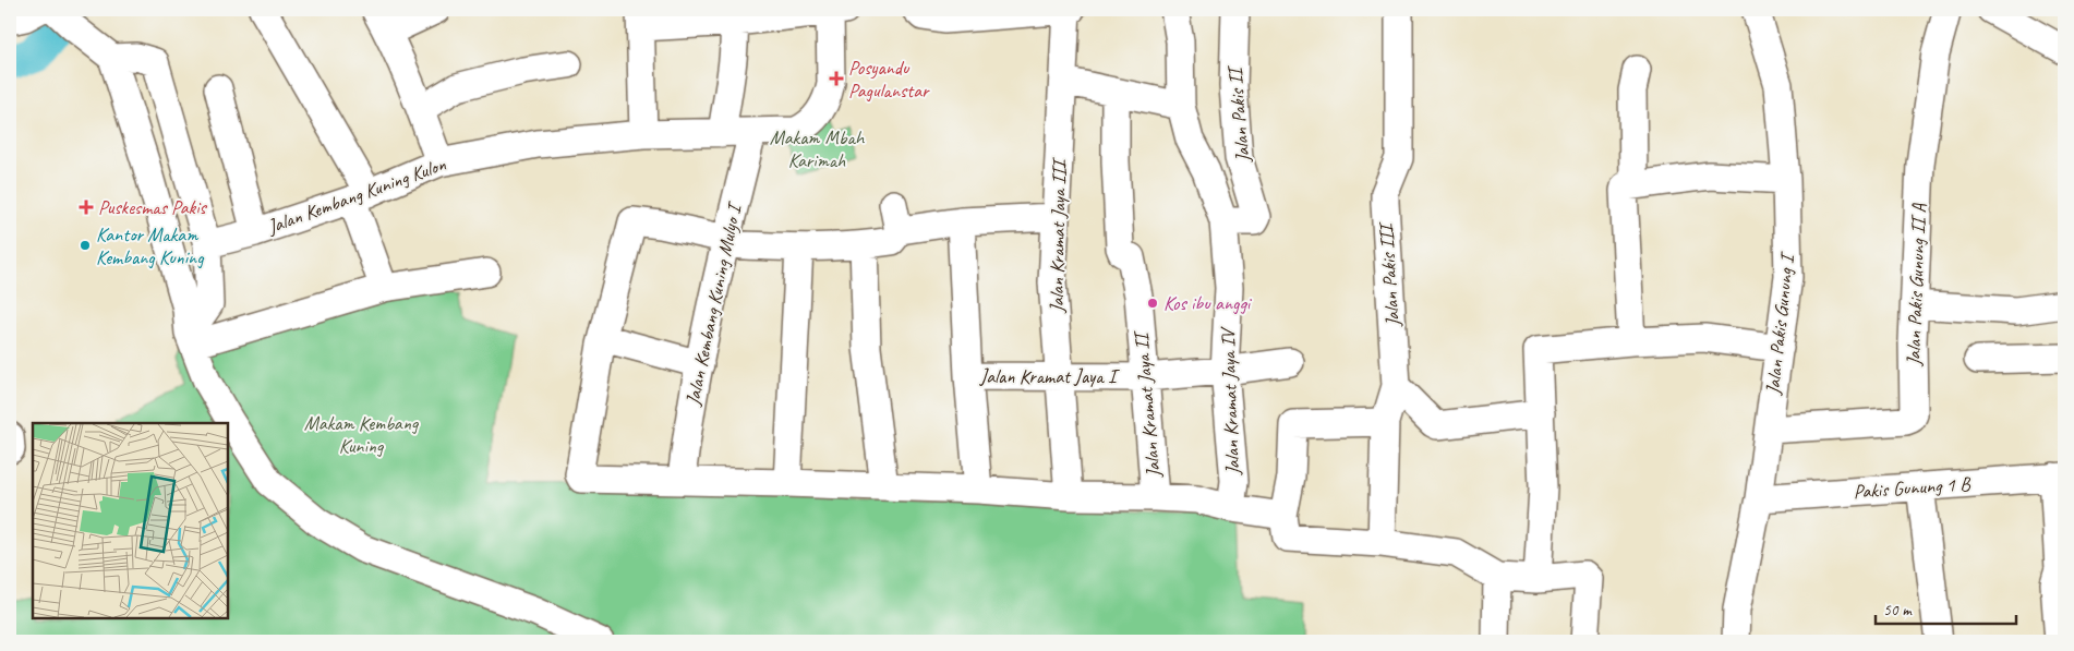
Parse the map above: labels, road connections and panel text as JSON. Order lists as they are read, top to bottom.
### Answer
{
  "streets": {
    "street": [
      "Jalan Pakis II",
      "Jalan Kembang Kuning Kulon",
      "Jalan Kramat Jaya III",
      "Jalan Pakis III",
      "Jalan Pakis Gunung II A",
      "Jalan Kembang Kuning Mulyo I",
      "Jalan Pakis Gunung I",
      "Jalan Kramat Jaya I",
      "Jalan Kramat Jaya IV",
      "Jalan Kramat Jaya II",
      "Pakis Gunung 1 B"
    ]
  },
  "crossings": [
    ["Jalan Pakis II", "Jalan Kramat Jaya IV"],
    ["Jalan Kembang Kuning Kulon", "Jalan Kembang Kuning Mulyo I"],
    ["Jalan Kramat Jaya III", "Jalan Kramat Jaya I"],
    ["Jalan Pakis Gunung II A", "Jalan Pakis Gunung I"],
    ["Jalan Pakis Gunung I", "Pakis Gunung 1 B"],
    ["Jalan Kramat Jaya I", "Jalan Kramat Jaya IV"],
    ["Jalan Kramat Jaya I", "Jalan Kramat Jaya II"]
  ],
  "parks": ["Makam Mbah Karimah", "Makam Kembang Kuning"],
  "places": {
    "health": ["Posyandu Pagulanstar", "Puskesmas Pakis"],
    "other": ["Kantor Makam Kembang Kuning", "Kos ibu anggi"]
  },
  "scale_bar": "50 m"
}
